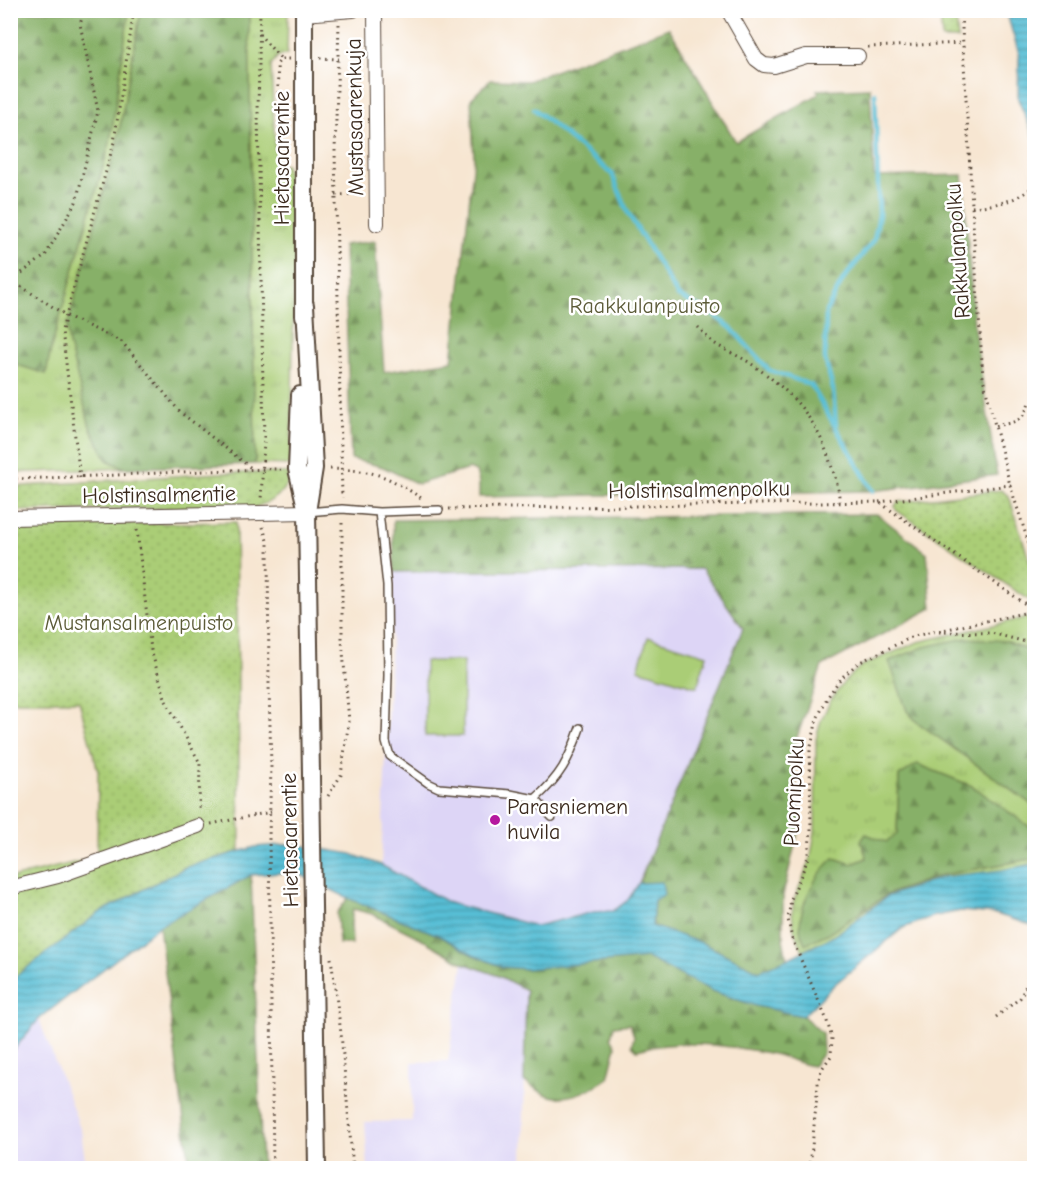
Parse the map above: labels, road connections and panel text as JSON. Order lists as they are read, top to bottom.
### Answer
{
  "streets": {
    "street": ["Mustasaarenkuja", "Hietasaarentie", "Holstinsalmentie"],
    "path": ["Rakkulanpolku", "Holstinsalmenpolku", "Puomipolku"]
  },
  "crossings": [
    ["Hietasaarentie", "Holstinsalmentie"]
  ],
  "parks": ["Raakkulanpuisto", "Mustansalmenpuisto"],
  "places": ["Parasniemen huvila"]
}
